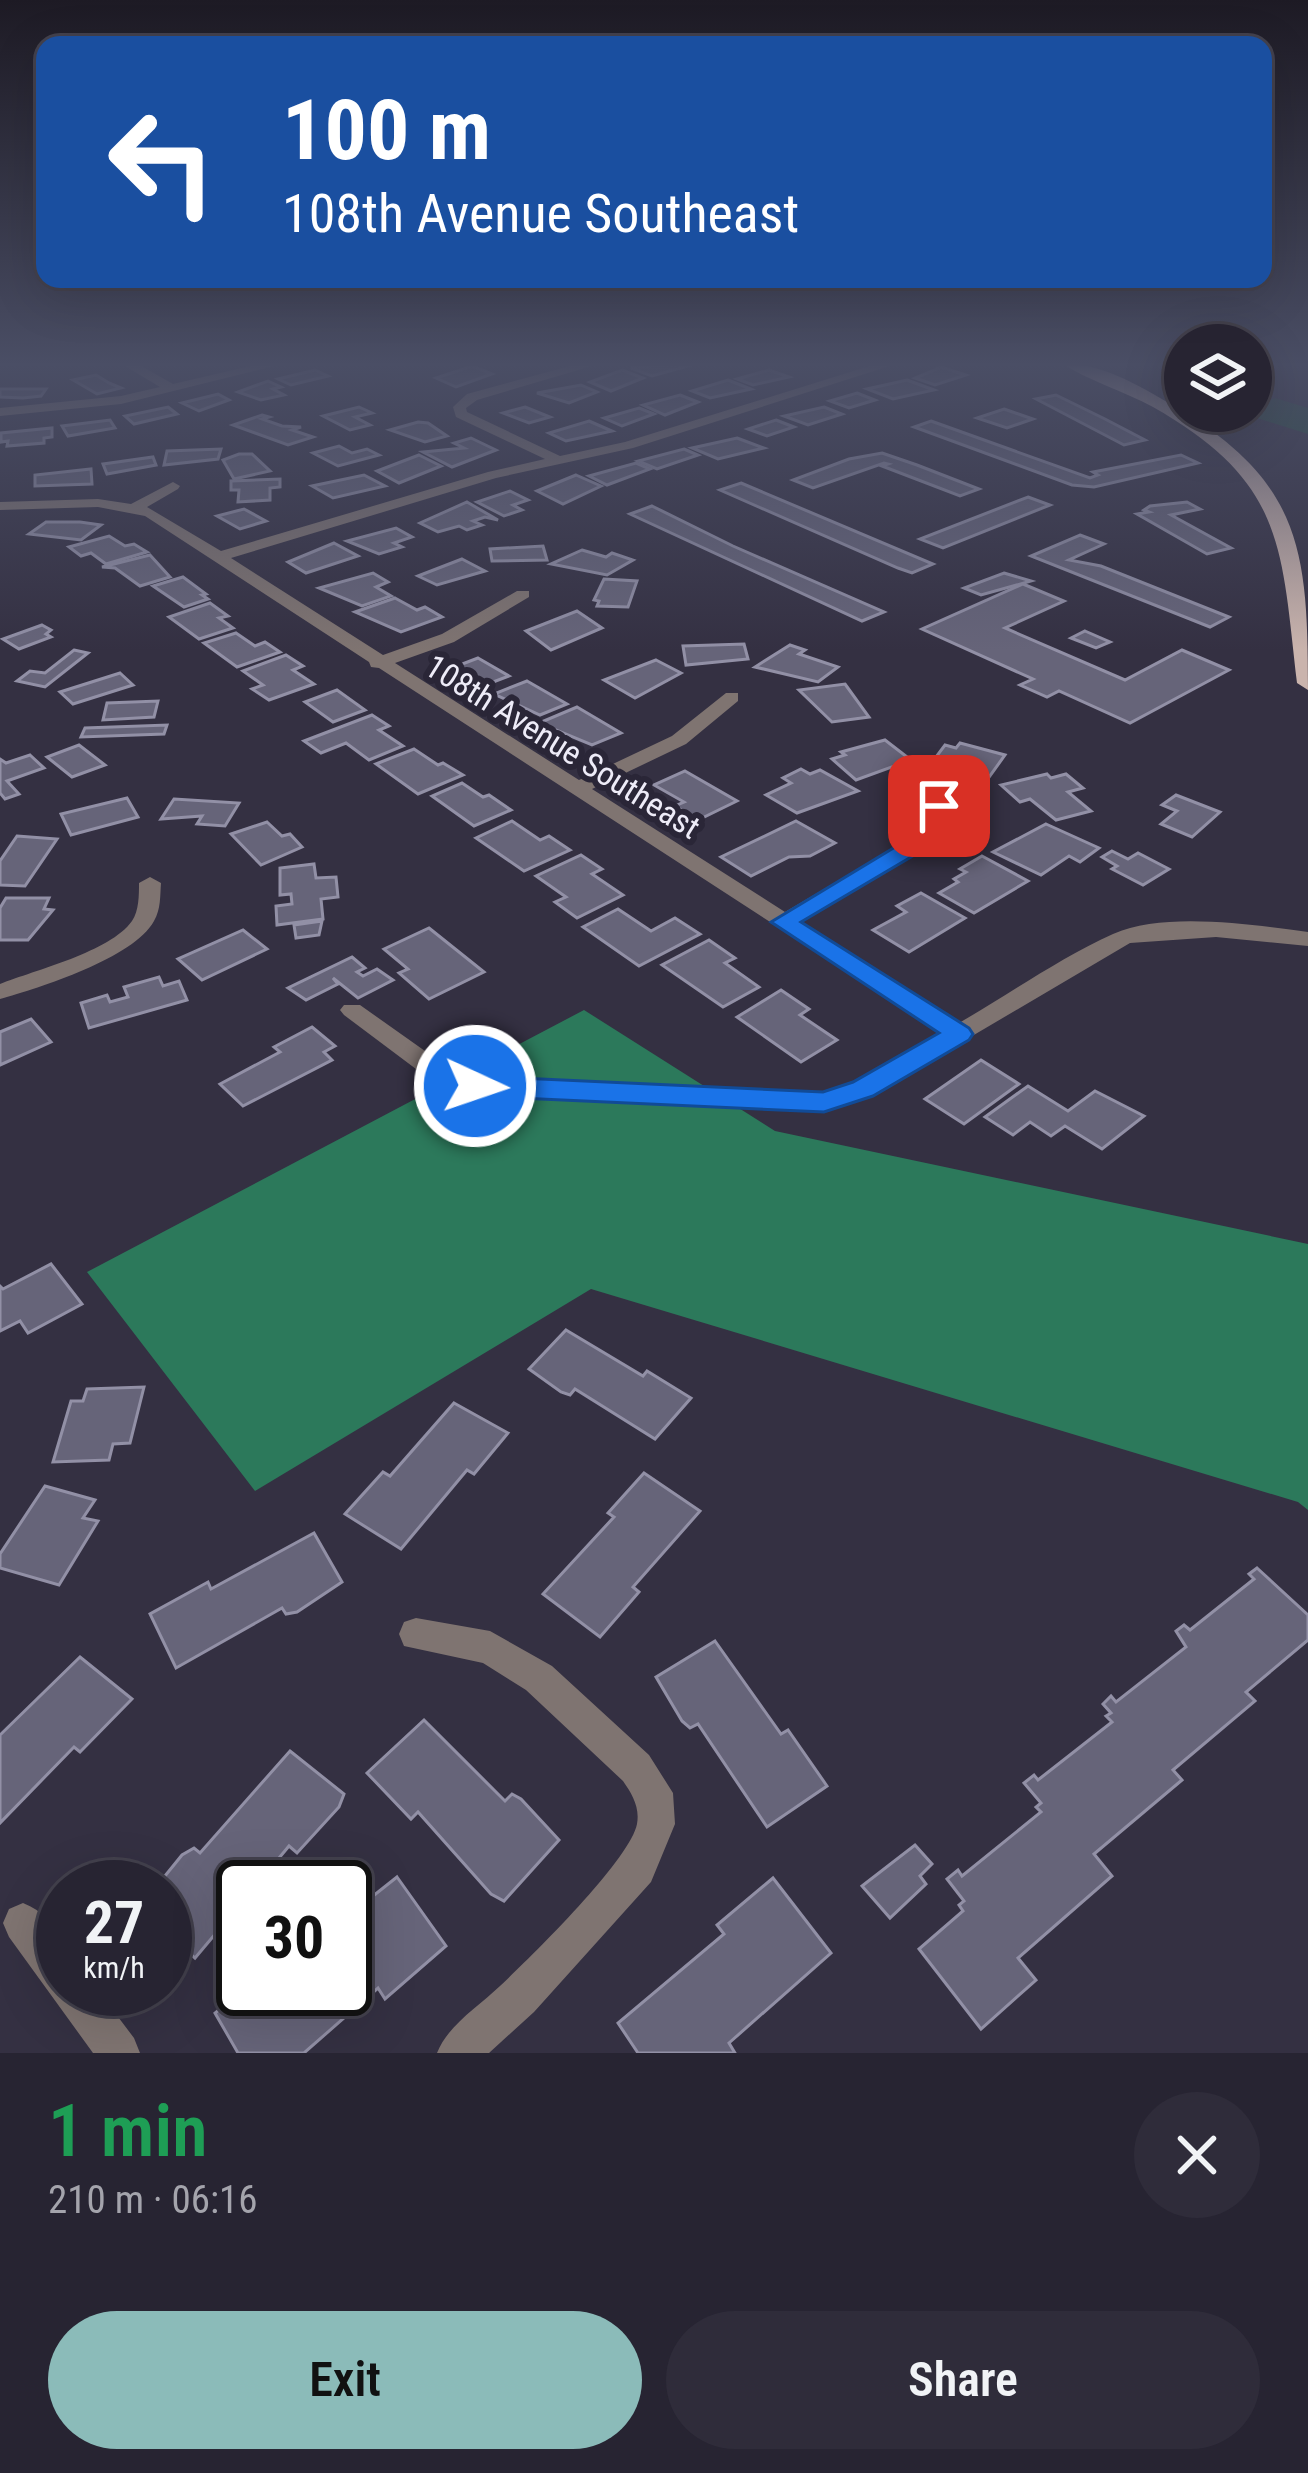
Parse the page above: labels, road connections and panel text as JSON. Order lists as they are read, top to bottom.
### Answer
{
  "streets": {
    "street": ["108th Avenue Southeast"]
  },
  "page": {
    "turn": ["100 m", "108th Avenue Southeast"],
    "speed": "27 km/h",
    "limit": "30",
    "heading": ["1 min", "210 m · 06:16"],
    "buttons": ["Exit", "Share"]
  }
}
